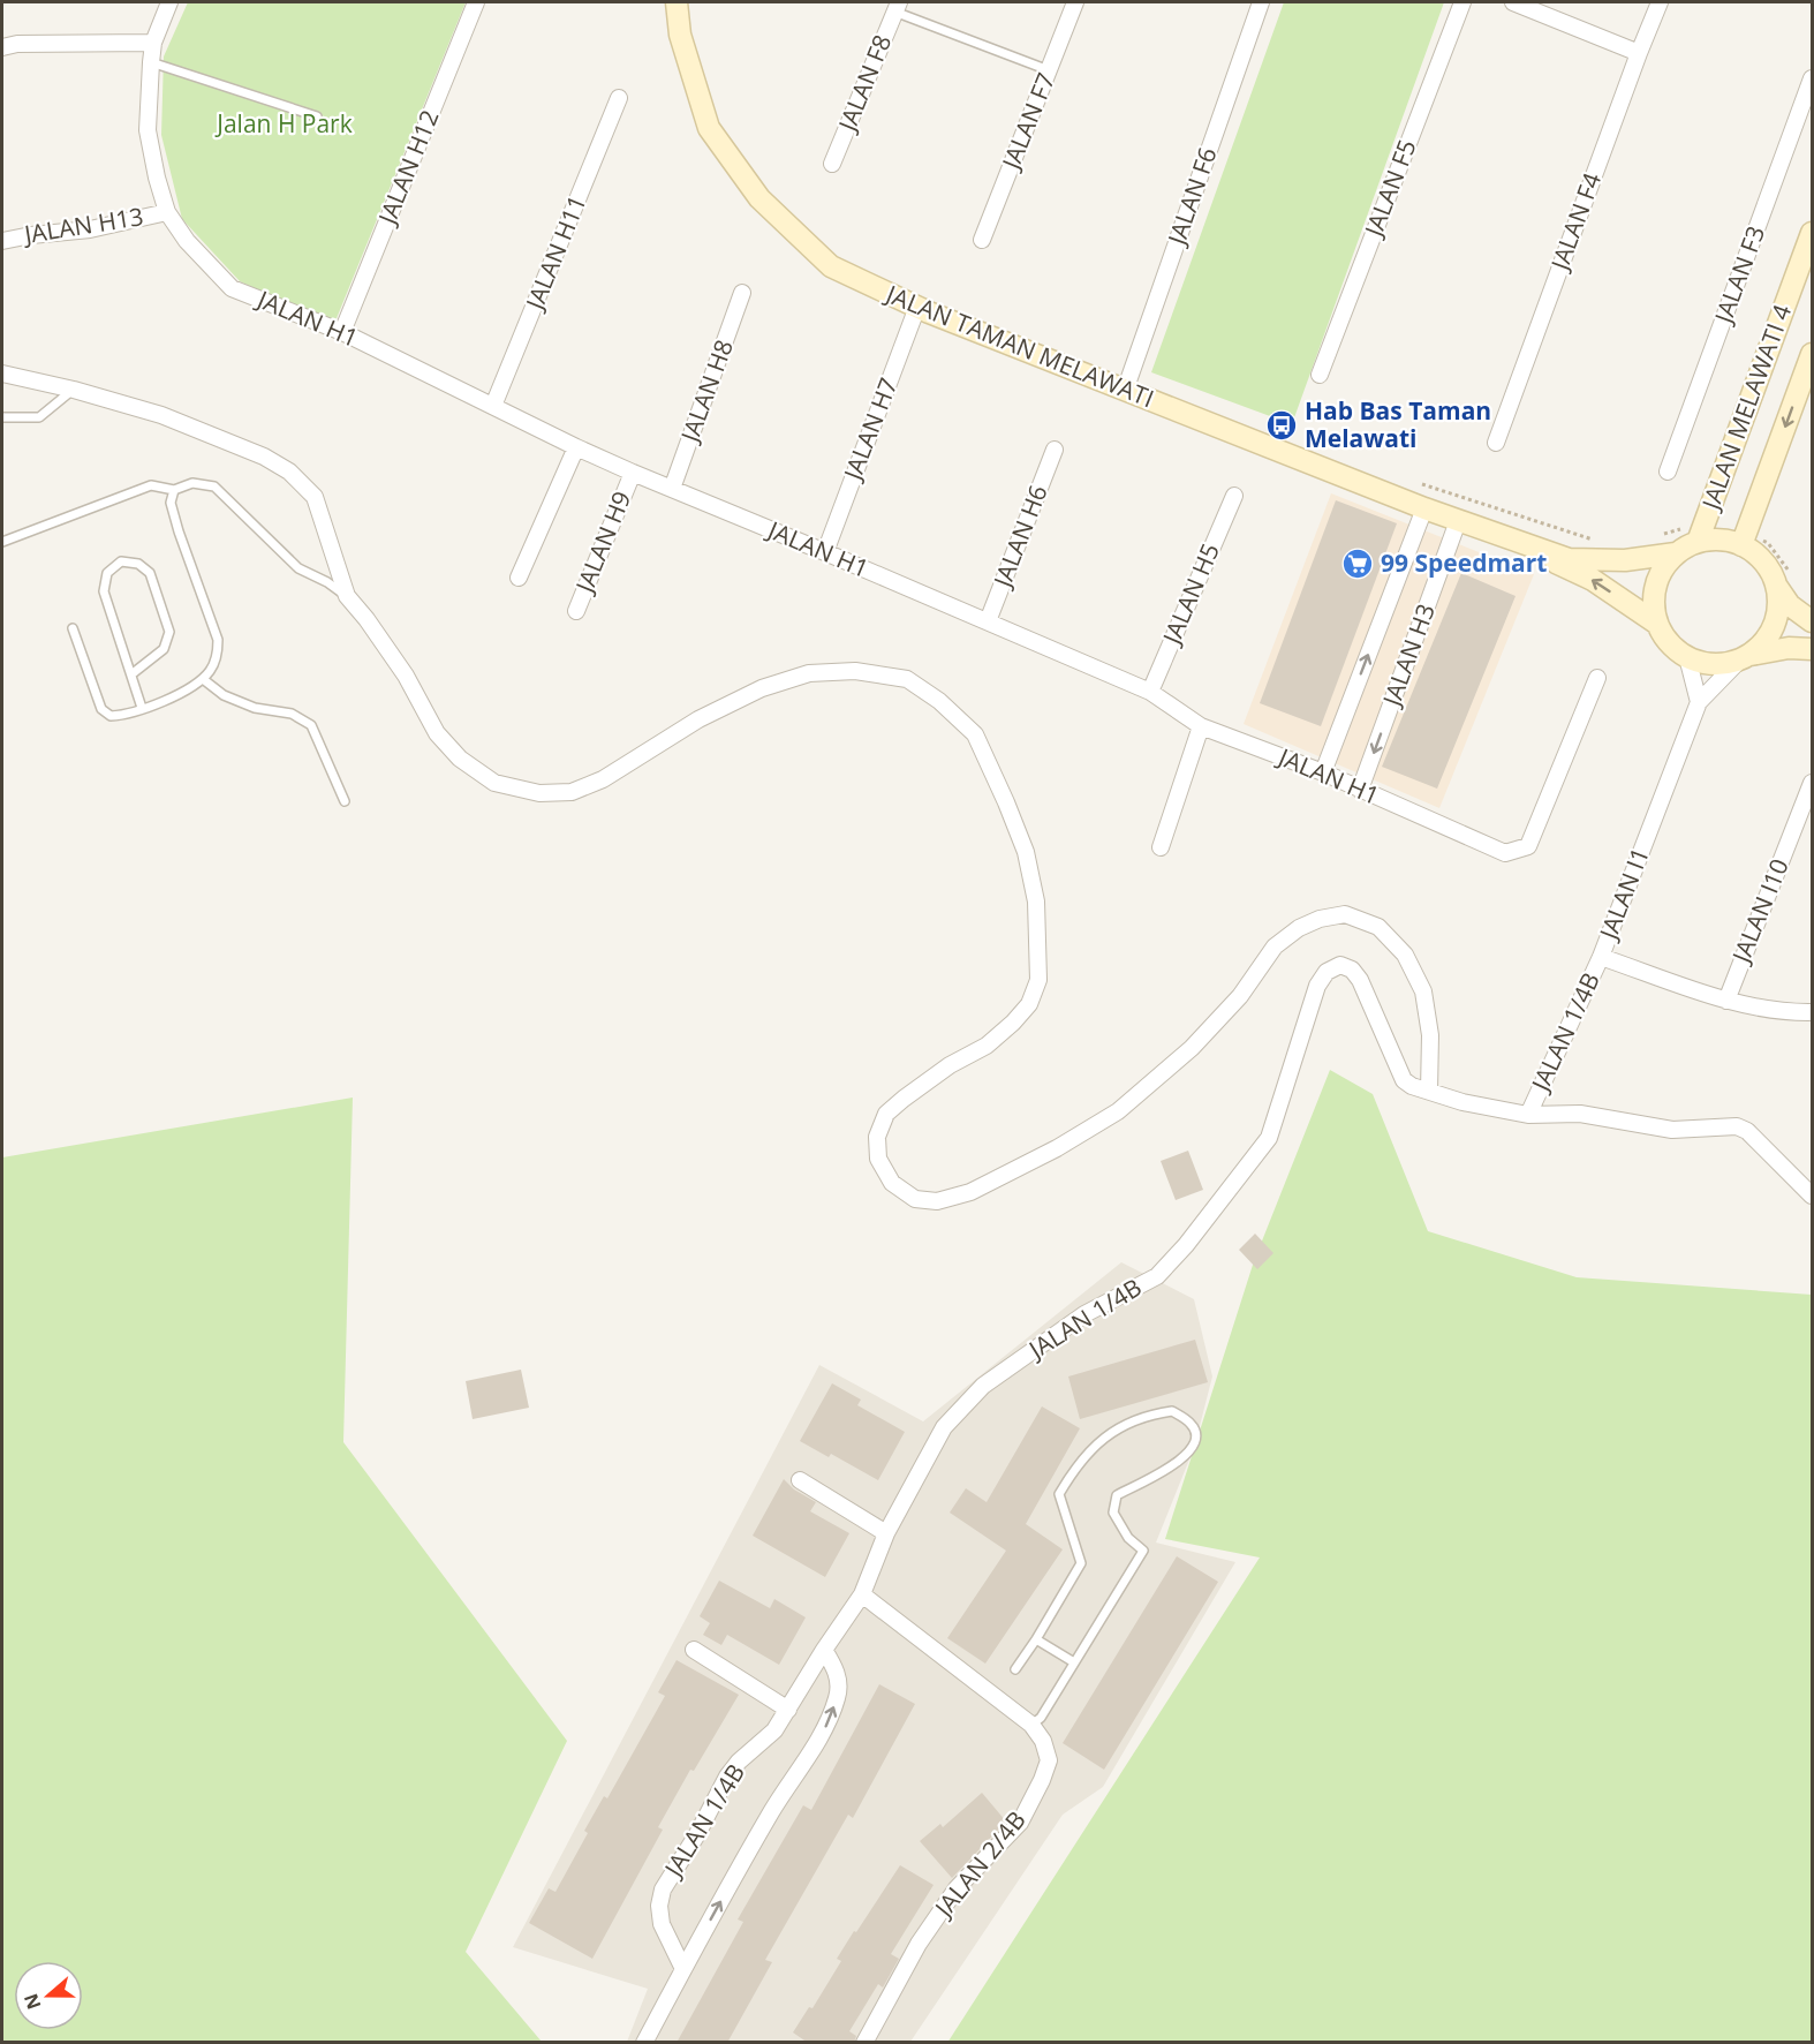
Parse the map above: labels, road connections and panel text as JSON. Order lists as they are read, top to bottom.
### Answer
{
  "streets": {
    "main road": ["JALAN TAMAN MELAWATI", "JALAN MELAWATI 4"],
    "street": [
      "JALAN F8",
      "JALAN F7",
      "JALAN H12",
      "JALAN F5",
      "JALAN F6",
      "JALAN F4",
      "JALAN H13",
      "JALAN H11",
      "JALAN F3",
      "JALAN H1",
      "JALAN H8",
      "JALAN H7",
      "JALAN H6",
      "JALAN H9",
      "JALAN H5",
      "JALAN H3",
      "JALAN I1",
      "JALAN I10",
      "JALAN 1/4B",
      "JALAN 2/4B"
    ]
  },
  "crossings": [
    ["JALAN H12", "JALAN H1"],
    ["JALAN F6", "JALAN TAMAN MELAWATI"],
    ["JALAN H13", "JALAN H1"],
    ["JALAN H11", "JALAN H1"],
    ["JALAN H1", "JALAN H8"],
    ["JALAN H1", "JALAN H7"],
    ["JALAN H1", "JALAN H6"],
    ["JALAN H1", "JALAN H9"],
    ["JALAN H1", "JALAN H5"],
    ["JALAN H1", "JALAN H3"],
    ["JALAN TAMAN MELAWATI", "JALAN MELAWATI 4"],
    ["JALAN TAMAN MELAWATI", "JALAN H7"],
    ["JALAN TAMAN MELAWATI", "JALAN H3"],
    ["JALAN TAMAN MELAWATI", "JALAN I1"],
    ["JALAN MELAWATI 4", "JALAN I1"],
    ["JALAN I1", "JALAN I10"],
    ["JALAN I1", "JALAN 1/4B"],
    ["JALAN 1/4B", "JALAN 2/4B"]
  ],
  "parks": ["Jalan H Park"],
  "places": {
    "bus stop": ["Hab Bas Taman Melawati"],
    "supermarket": ["99 Speedmart"]
  },
  "north": "left"
}
